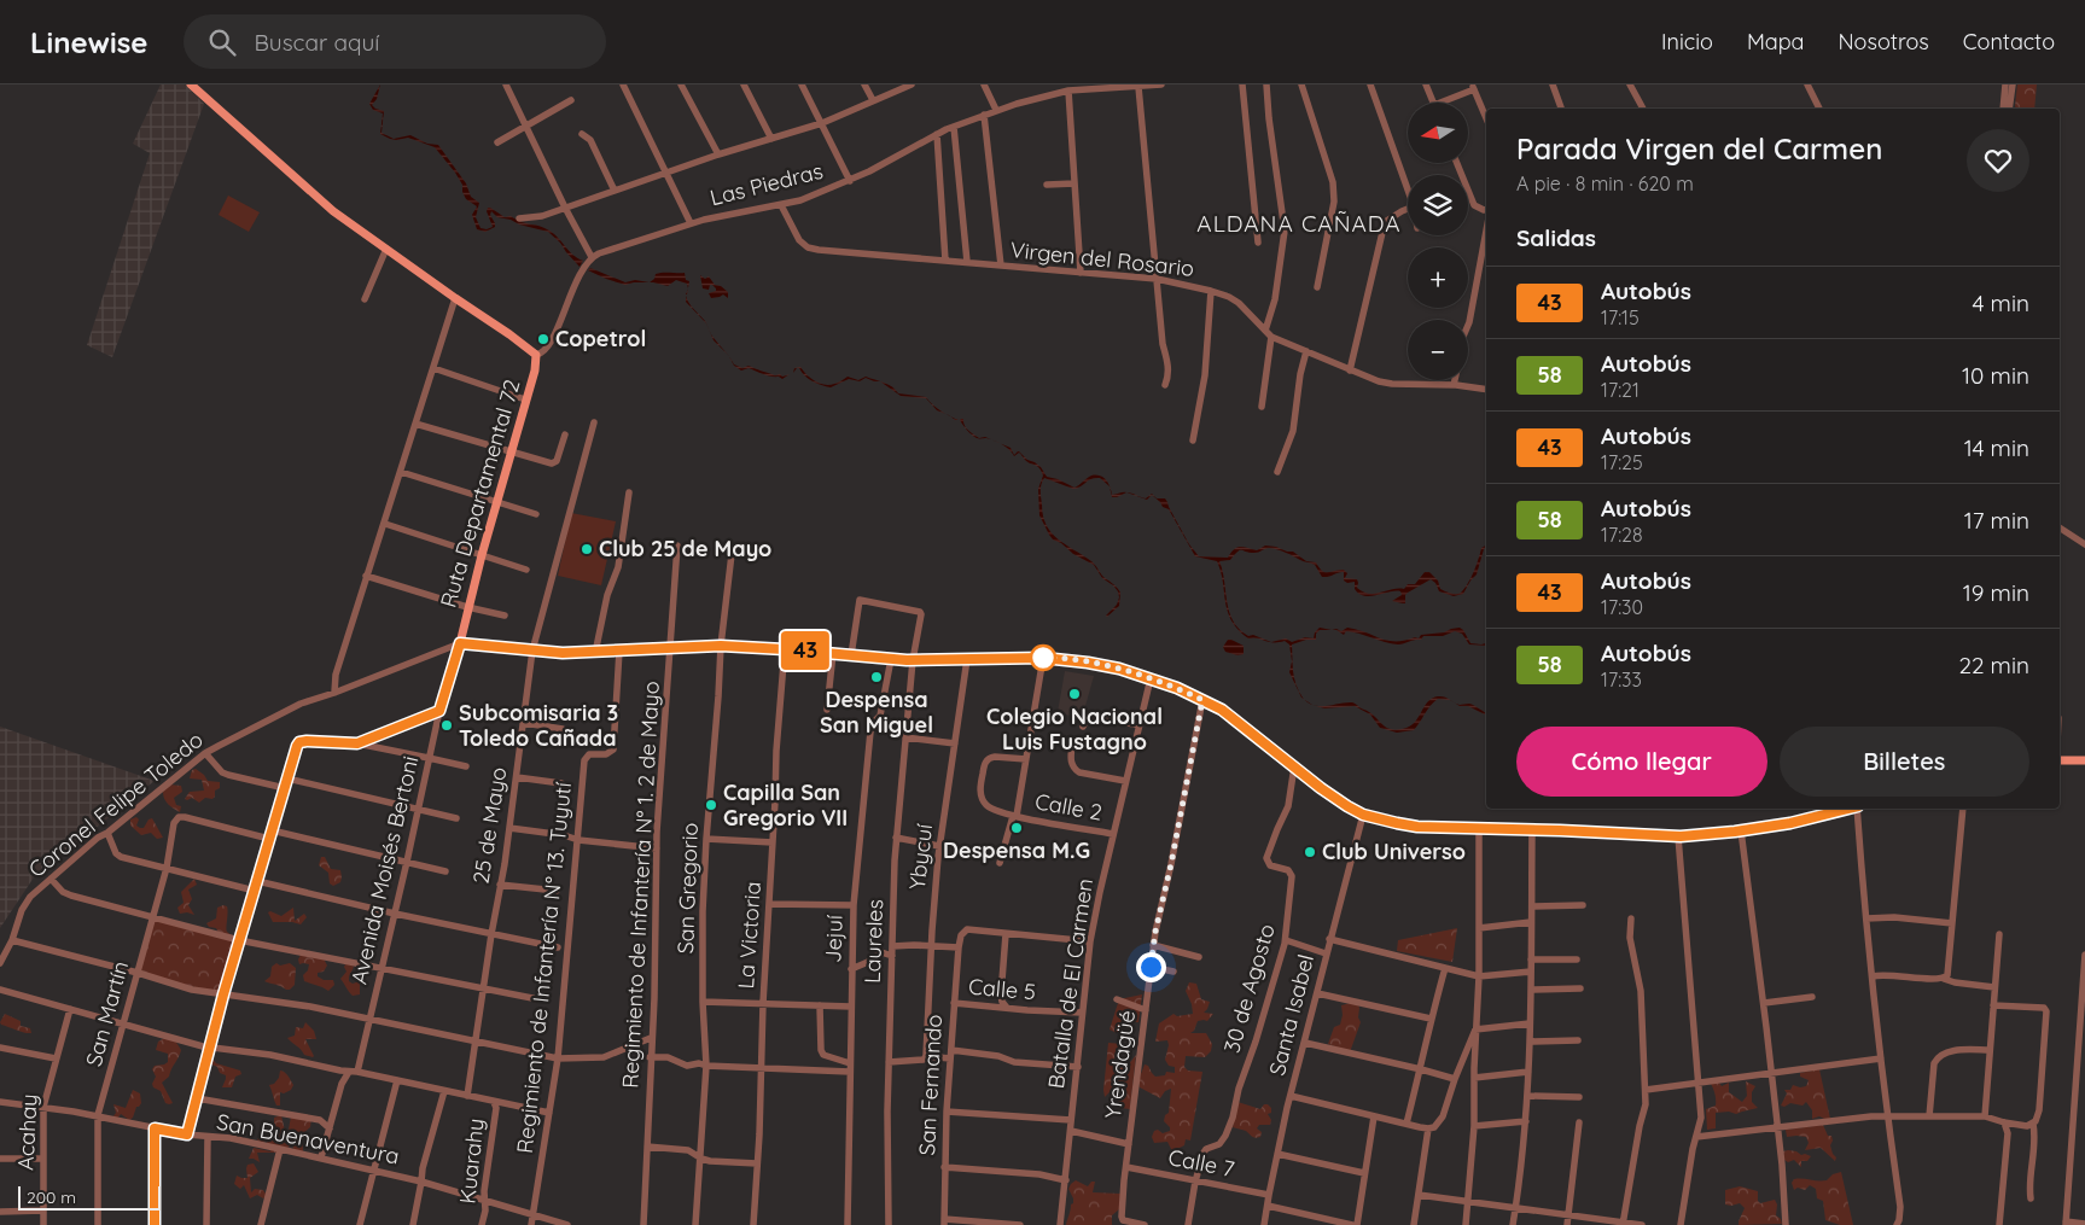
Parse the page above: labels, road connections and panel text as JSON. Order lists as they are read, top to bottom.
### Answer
{
  "streets": {
    "main road": ["Ruta Departamental 72"],
    "street": [
      "Las Piedras",
      "Virgen del Rosario",
      "Coronel Felipe Toledo",
      "Calle 2",
      "25 de Mayo",
      "Ybycuí",
      "Avenida Moisés Bertoni",
      "Regimiento de Infantería N° 1. 2 de Mayo",
      "San Gregorio",
      "La Victoria",
      "Jejuí",
      "Laureles",
      "Regimiento de Infantería N° 13. Tuyutí",
      "Batalla de El Carmen",
      "30 de Agosto",
      "Calle 5",
      "San Martín",
      "Santa Isabel",
      "Yrendagüé",
      "San Fernando",
      "Acahay",
      "San Buenaventura",
      "Kuarahy",
      "Calle 7"
    ]
  },
  "crossings": [
    ["Las Piedras", "Virgen del Rosario"],
    ["Ruta Departamental 72", "Coronel Felipe Toledo"],
    ["Ruta Departamental 72", "Avenida Moisés Bertoni"],
    ["Coronel Felipe Toledo", "Avenida Moisés Bertoni"],
    ["Calle 2", "Batalla de El Carmen"],
    ["Regimiento de Infantería N° 13. Tuyutí", "San Buenaventura"],
    ["Batalla de El Carmen", "Calle 5"],
    ["30 de Agosto", "Calle 7"],
    ["Calle 5", "San Fernando"],
    ["San Martín", "San Buenaventura"],
    ["Santa Isabel", "Calle 7"],
    ["Yrendagüé", "Calle 7"],
    ["Acahay", "San Buenaventura"],
    ["San Buenaventura", "Kuarahy"]
  ],
  "districts": ["ALDANA CAÑADA"],
  "places": [
    "Copetrol",
    "Club 25 de Mayo",
    "Despensa San Miguel",
    "Colegio Nacional Luis Fustagno",
    "Subcomisaria 3 Toledo Cañada",
    "Capilla San Gregorio VII",
    "Despensa M.G",
    "Club Universo"
  ],
  "lines": ["bus line 43"],
  "scale_bar": "200 m",
  "north": "left",
  "page": {
    "header": "Linewise",
    "search": "Buscar aquí",
    "nav": [
      "Inicio",
      "Mapa",
      "Nosotros",
      "Contacto"
    ],
    "on_map": "43",
    "map_buttons": ["+", "−"],
    "heading": [
      ["Parada Virgen del Carmen", "A pie · 8 min · 620 m"],
      "Salidas"
    ],
    "list": [
      {
        "mark": "43",
        "name": "Autobús",
        "note": "17:15",
        "value": "4 min"
      },
      {
        "mark": "58",
        "name": "Autobús",
        "note": "17:21",
        "value": "10 min"
      },
      {
        "mark": "43",
        "name": "Autobús",
        "note": "17:25",
        "value": "14 min"
      },
      {
        "mark": "58",
        "name": "Autobús",
        "note": "17:28",
        "value": "17 min"
      },
      {
        "mark": "43",
        "name": "Autobús",
        "note": "17:30",
        "value": "19 min"
      },
      {
        "mark": "58",
        "name": "Autobús",
        "note": "17:33",
        "value": "22 min"
      }
    ],
    "buttons": ["Cómo llegar", "Billetes"],
    "scale": "200 m"
  }
}
